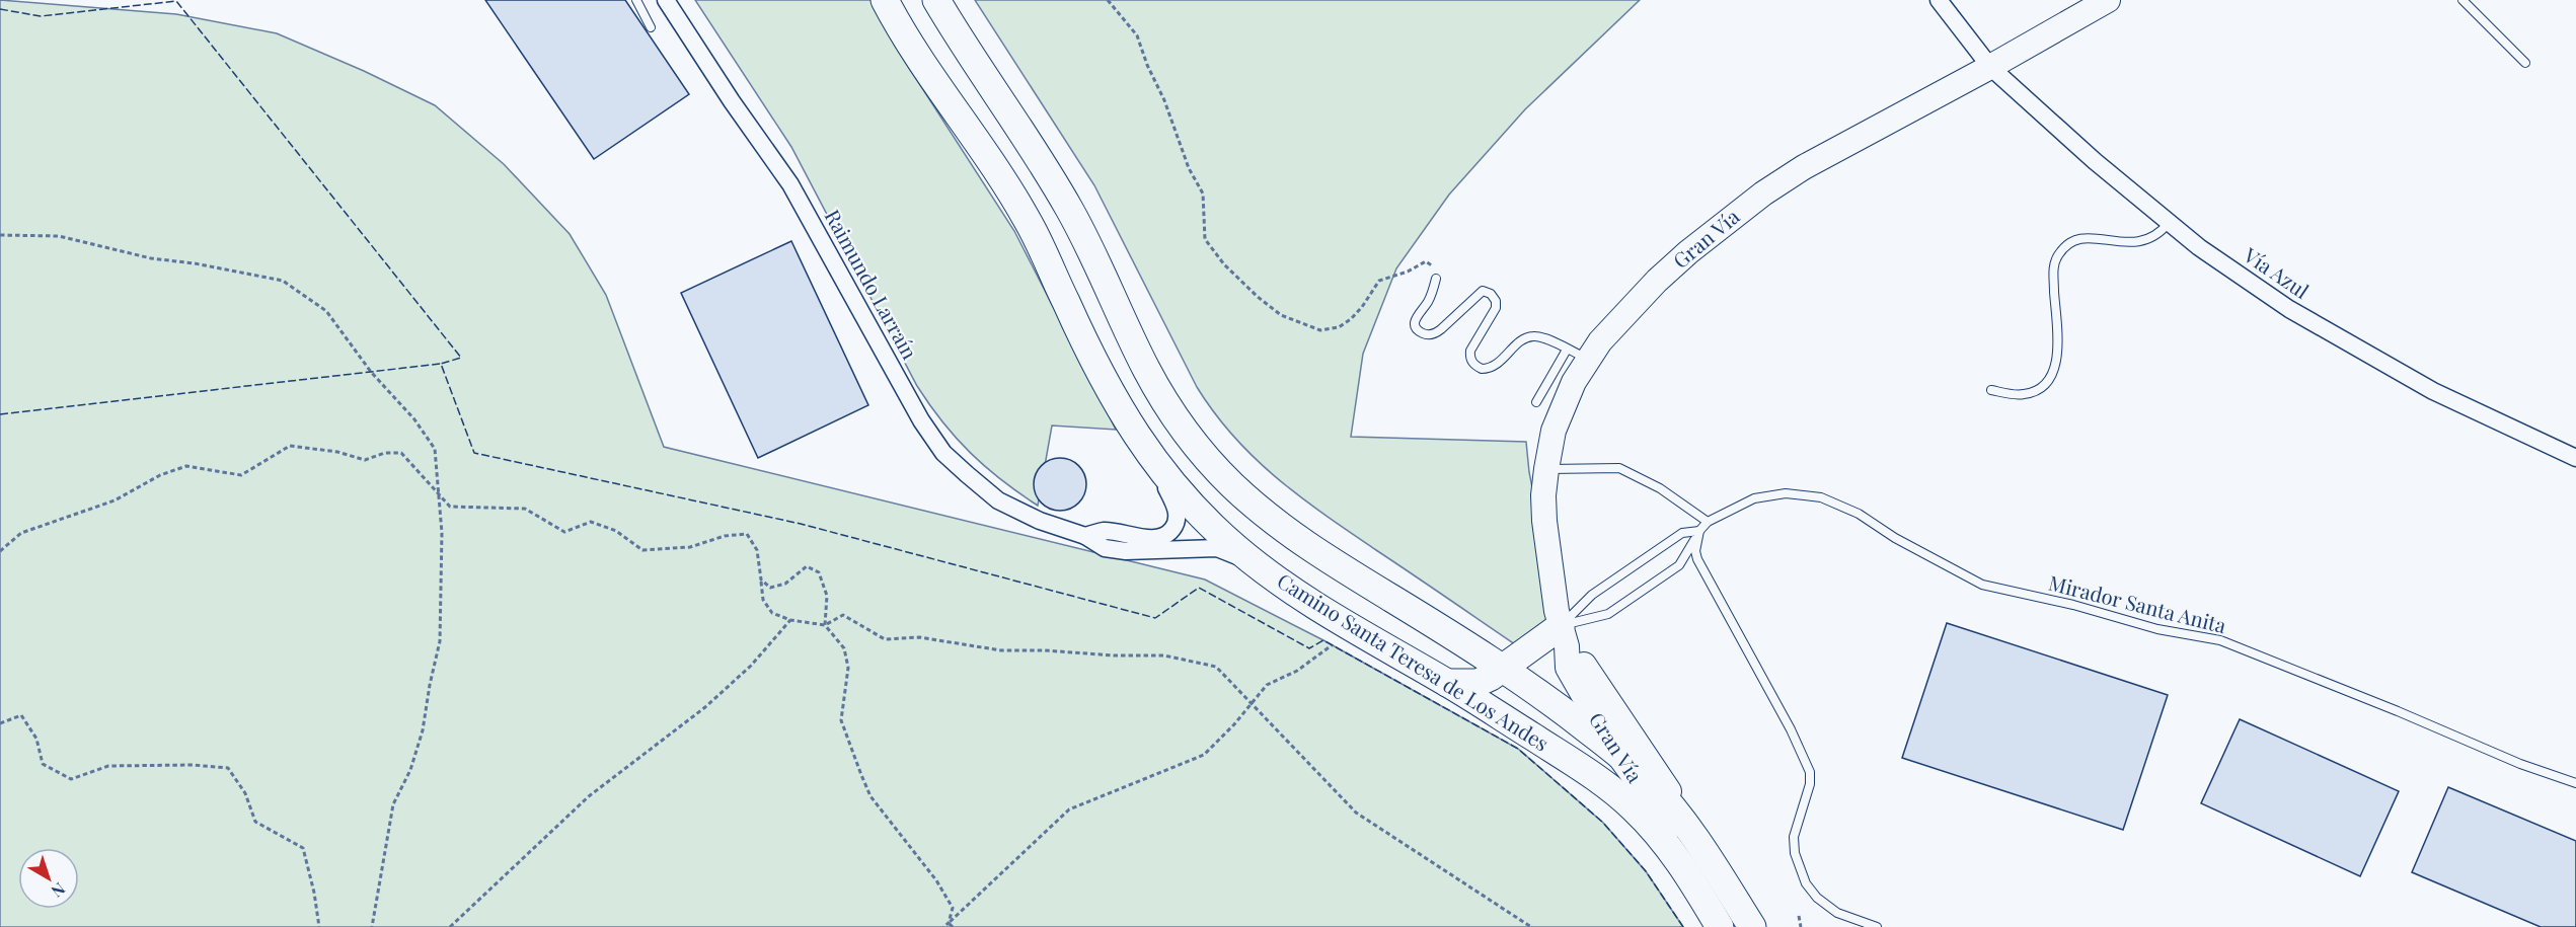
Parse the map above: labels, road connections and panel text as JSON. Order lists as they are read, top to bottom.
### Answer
{
  "streets": {
    "main road": ["Gran Vía", "Camino Santa Teresa de Los Andes"],
    "street": ["Vía Azul", "Raimundo Larraín"],
    "lane": ["Mirador Santa Anita"]
  },
  "crossings": [
    ["Gran Vía", "Vía Azul"],
    ["Gran Vía", "Mirador Santa Anita"],
    ["Gran Vía", "Camino Santa Teresa de Los Andes"],
    ["Raimundo Larraín", "Camino Santa Teresa de Los Andes"]
  ],
  "north": "bottom right"
}
